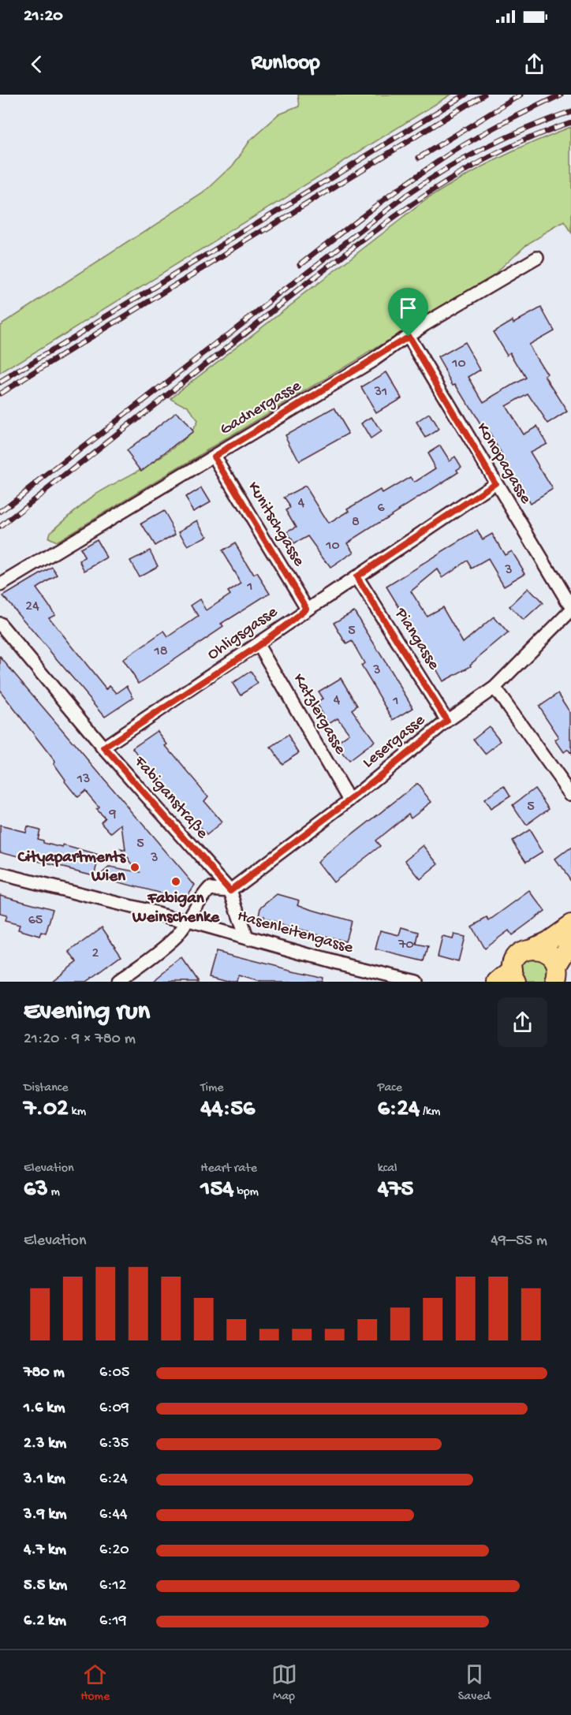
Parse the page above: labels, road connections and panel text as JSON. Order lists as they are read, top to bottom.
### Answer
{
  "streets": {
    "street": [
      "Gadnergasse",
      "Konopagasse",
      "Kunitschgasse",
      "Ohligsgasse",
      "Piangasse",
      "Katzlergasse",
      "Lesergasse",
      "Fabiganstraße",
      "Hasenleitengasse"
    ]
  },
  "crossings": [
    ["Gadnergasse", "Konopagasse"],
    ["Gadnergasse", "Kunitschgasse"],
    ["Konopagasse", "Ohligsgasse"],
    ["Konopagasse", "Lesergasse"],
    ["Kunitschgasse", "Ohligsgasse"],
    ["Ohligsgasse", "Piangasse"],
    ["Ohligsgasse", "Katzlergasse"],
    ["Ohligsgasse", "Fabiganstraße"],
    ["Piangasse", "Lesergasse"],
    ["Katzlergasse", "Lesergasse"],
    ["Lesergasse", "Fabiganstraße"],
    ["Fabiganstraße", "Hasenleitengasse"]
  ],
  "places": ["Cityapartments Wien", "Fabigan Weinschenke"],
  "house_numbers": [
    "10",
    "31",
    "4",
    "6",
    "8",
    "10",
    "3",
    "1",
    "24",
    "5",
    "18",
    "3",
    "4",
    "1",
    "13",
    "5",
    "9",
    "5",
    "3",
    "65",
    "70",
    "2"
  ],
  "page": {
    "status": "21:20",
    "header": "Runloop",
    "heading": ["Evening run", "21:20 · 9 × 780 m"],
    "stats": [
      ["Distance", "7.02 km"],
      ["Time", "44:56"],
      ["Pace", "6:24 /km"],
      ["Elevation", "63 m"],
      ["Heart rate", "154 bpm"],
      ["kcal", "475"]
    ],
    "chart": ["Elevation", "49–55 m"],
    "list": [
      {
        "name": "780 m",
        "note": "6:05"
      },
      {
        "name": "1.6 km",
        "note": "6:09"
      },
      {
        "name": "2.3 km",
        "note": "6:35"
      },
      {
        "name": "3.1 km",
        "note": "6:24"
      },
      {
        "name": "3.9 km",
        "note": "6:44"
      },
      {
        "name": "4.7 km",
        "note": "6:20"
      },
      {
        "name": "5.5 km",
        "note": "6:12"
      },
      {
        "name": "6.2 km",
        "note": "6:19"
      }
    ],
    "tabs": ["Home", "Map", "Saved"]
  }
}
